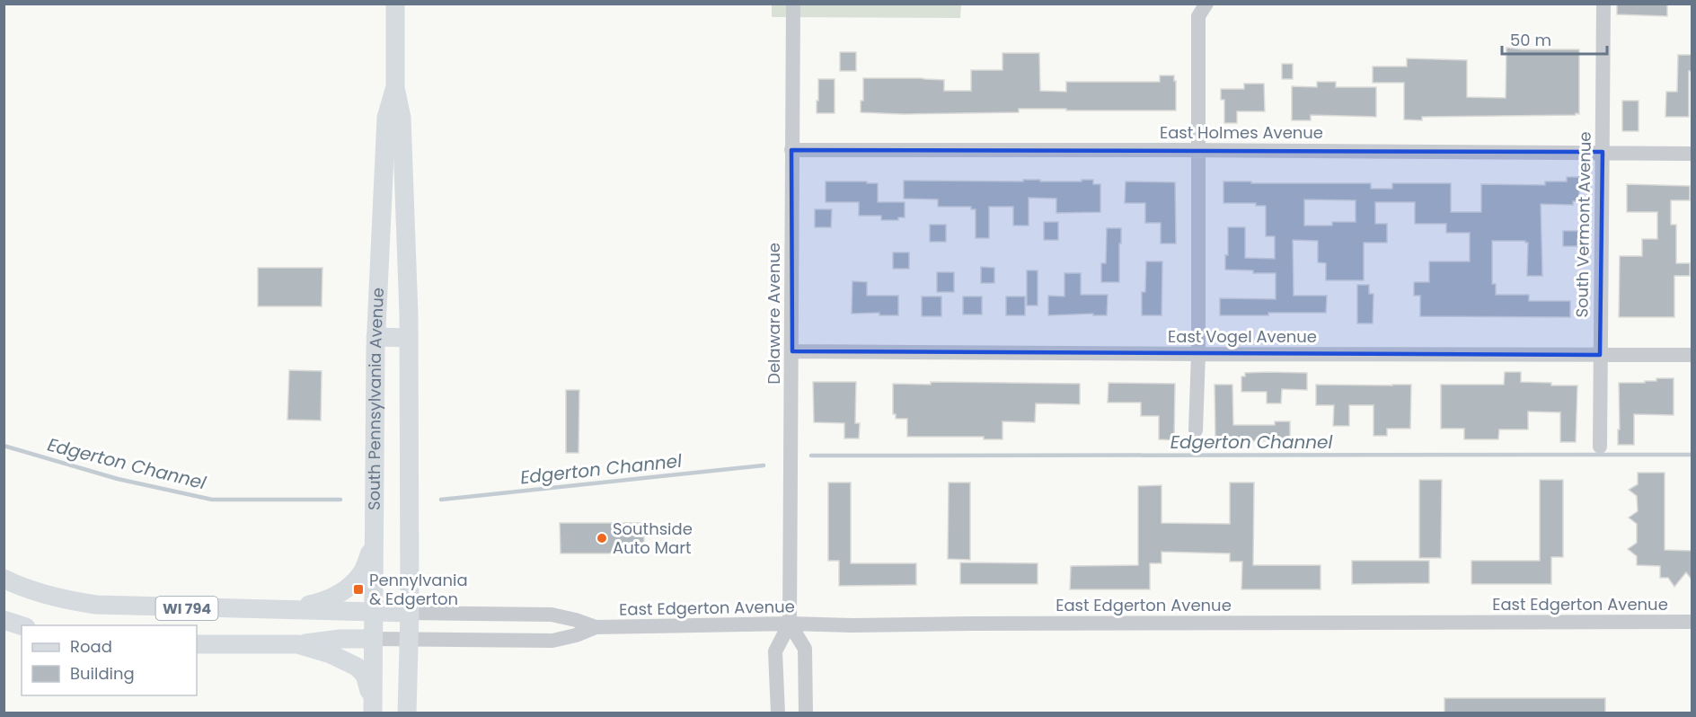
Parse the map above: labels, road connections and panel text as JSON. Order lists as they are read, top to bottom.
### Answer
{
  "streets": {
    "main road": ["South Pennsylvania Avenue", "WI 794"],
    "street": [
      "East Holmes Avenue",
      "South Vermont Avenue",
      "Delaware Avenue",
      "East Vogel Avenue",
      "East Edgerton Avenue"
    ]
  },
  "crossings": [
    ["East Holmes Avenue", "South Vermont Avenue"],
    ["East Holmes Avenue", "Delaware Avenue"],
    ["South Vermont Avenue", "East Vogel Avenue"],
    ["Delaware Avenue", "East Vogel Avenue"],
    ["Delaware Avenue", "East Edgerton Avenue"],
    ["South Pennsylvania Avenue", "East Edgerton Avenue"],
    ["South Pennsylvania Avenue", "WI 794"],
    ["East Edgerton Avenue", "WI 794"]
  ],
  "water": ["Edgerton Channel"],
  "places": {
    "other": ["Southside Auto Mart"],
    "transit": ["Pennylvania & Edgerton"]
  },
  "legend": ["Road", "Building"],
  "scale_bar": "50 m"
}
